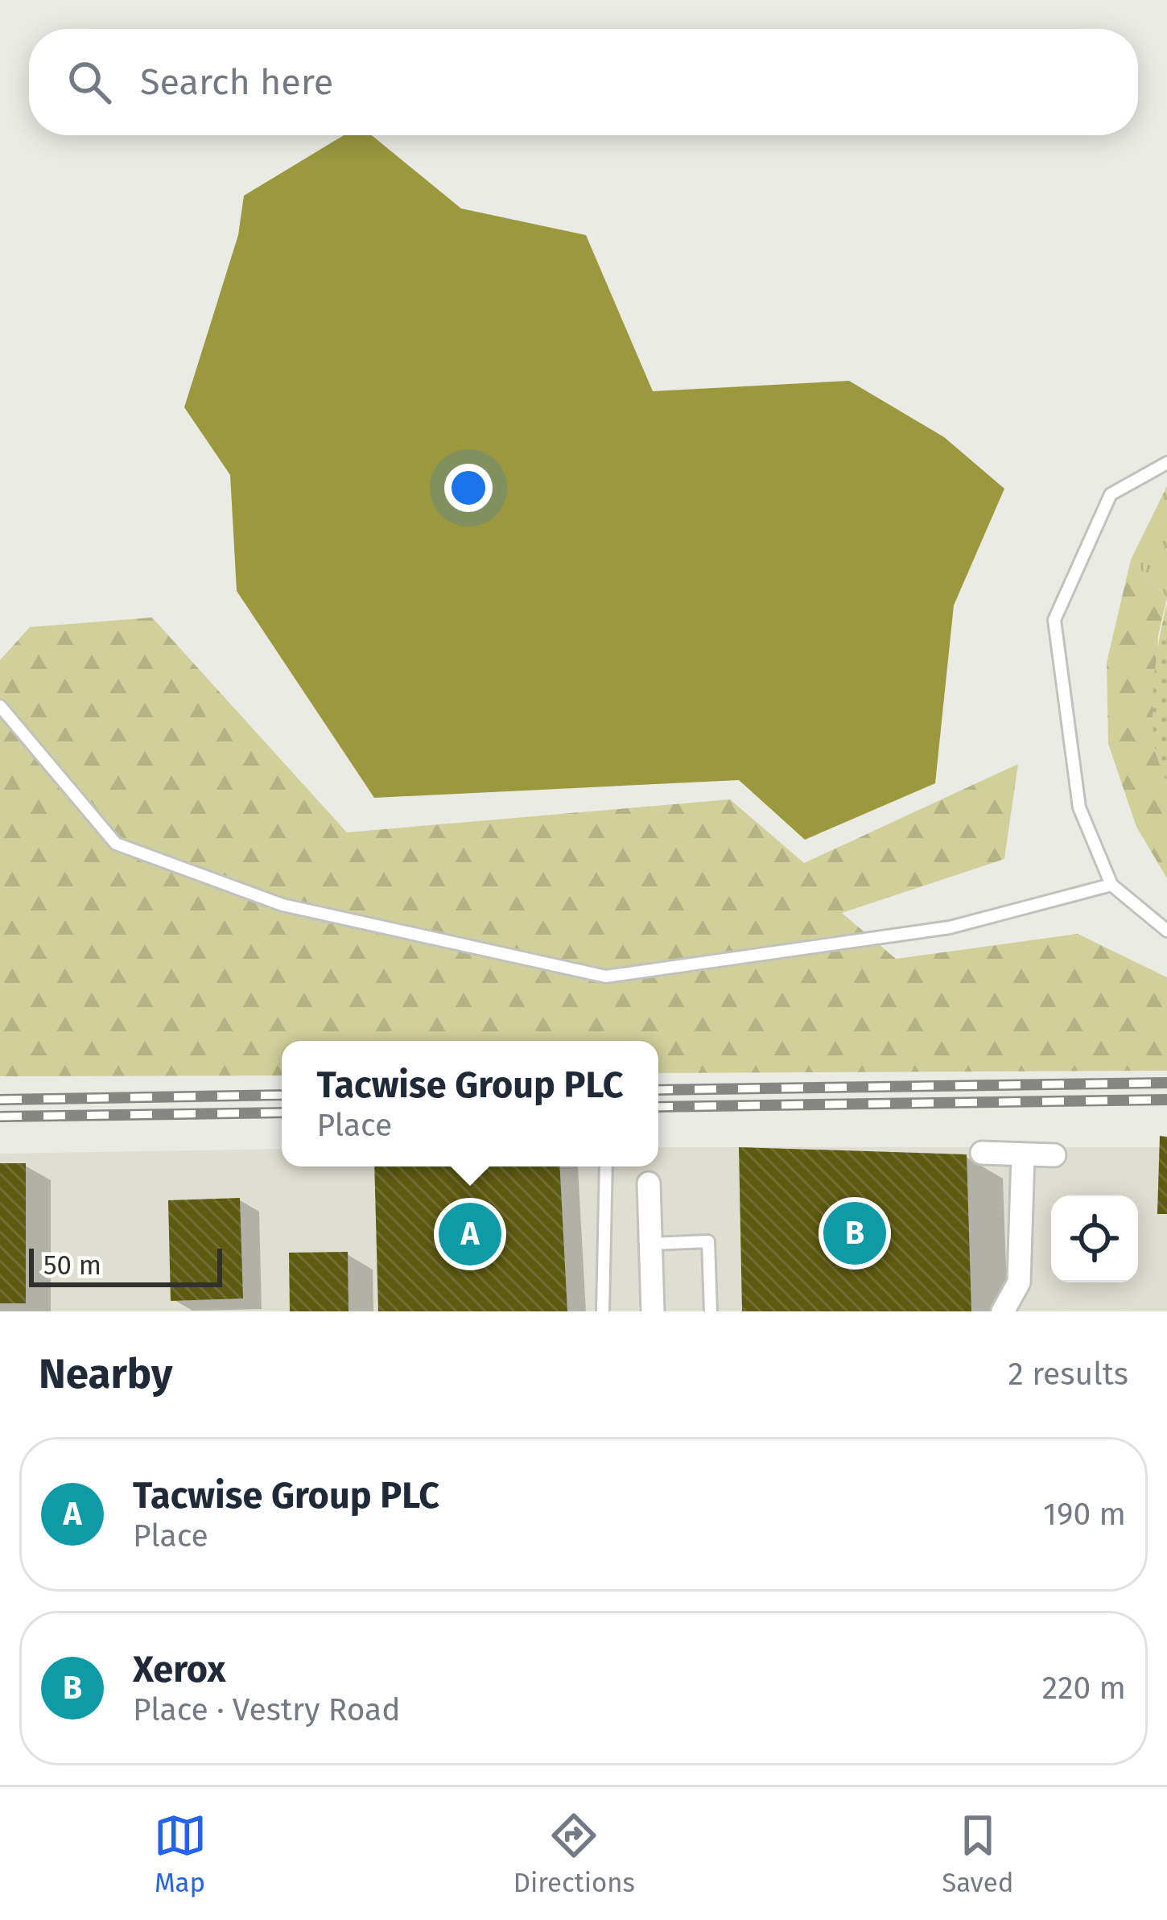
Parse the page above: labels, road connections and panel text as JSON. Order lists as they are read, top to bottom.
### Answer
{
  "scale_bar": "50 m",
  "page": {
    "search": "Search here",
    "popup": ["Tacwise Group PLC", "Place"],
    "pins": ["B", "A"],
    "scale": "50 m",
    "heading": ["Nearby", "2 results"],
    "list": [
      {
        "mark": "A",
        "name": "Tacwise Group PLC",
        "note": "Place",
        "value": "190 m"
      },
      {
        "mark": "B",
        "name": "Xerox",
        "note": "Place · Vestry Road",
        "value": "220 m"
      }
    ],
    "nav": ["Map", "Directions", "Saved"]
  }
}
